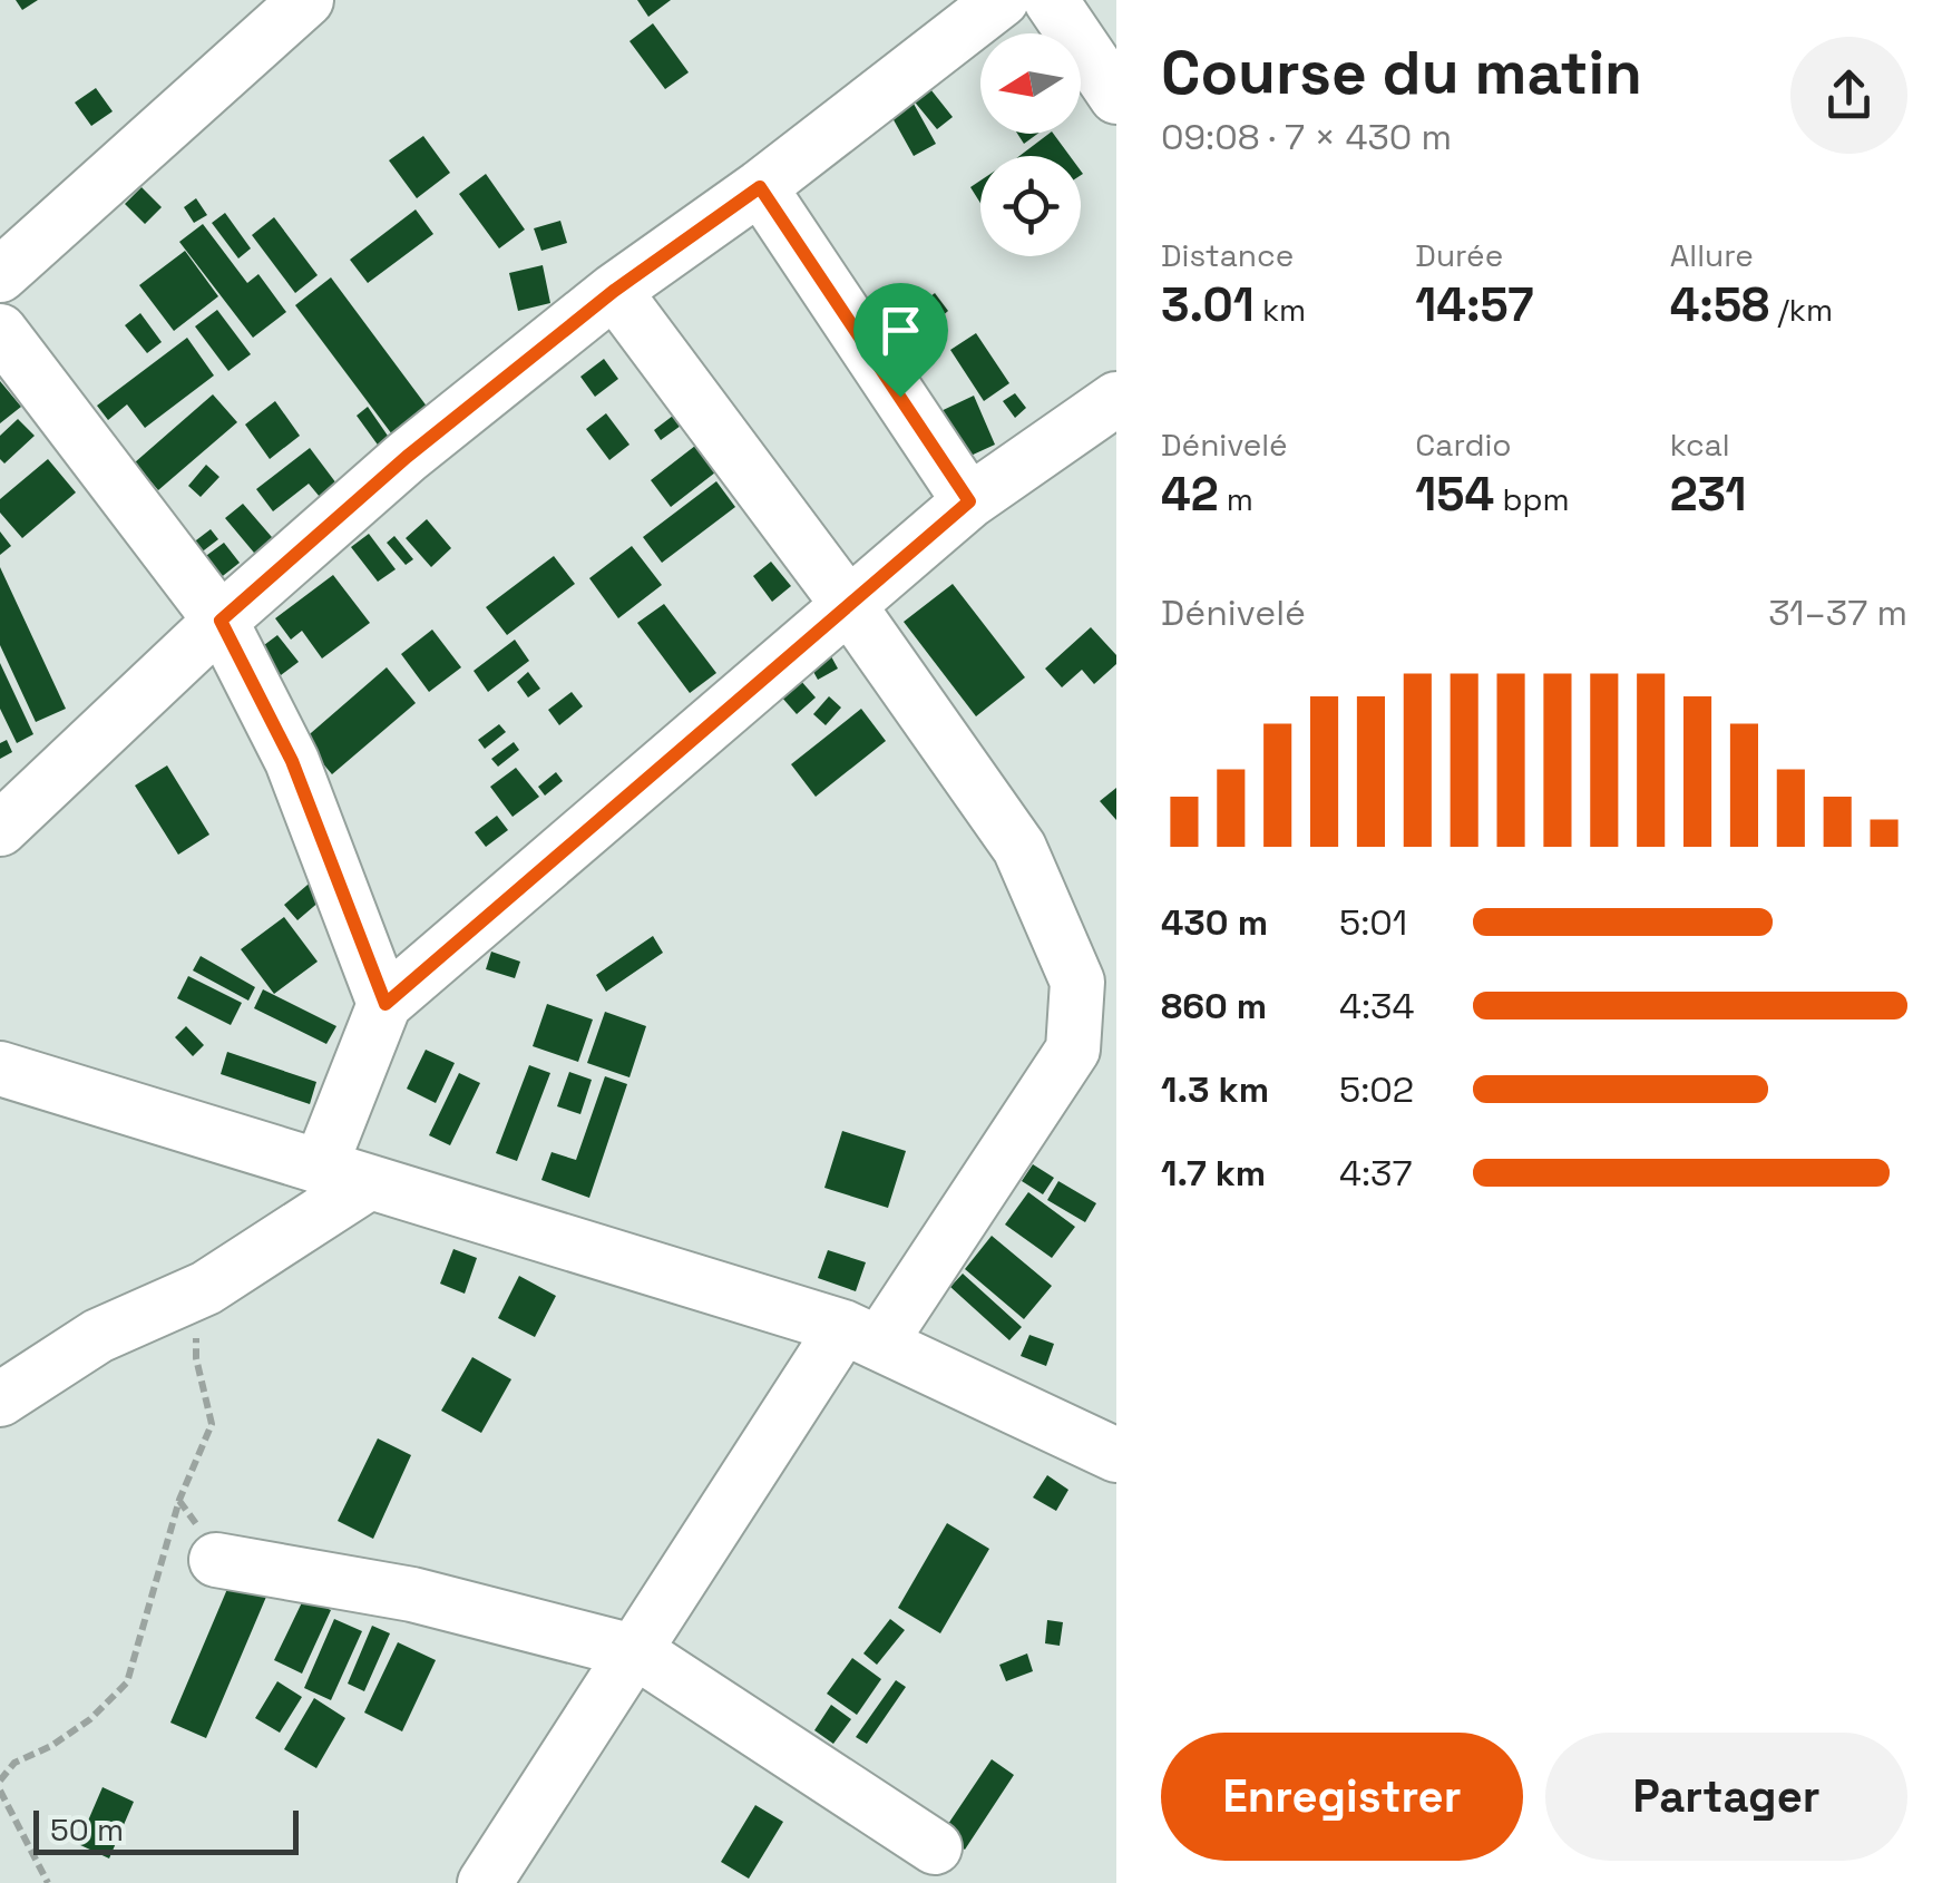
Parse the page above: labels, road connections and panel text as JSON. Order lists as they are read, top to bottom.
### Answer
{
  "scale_bar": "50 m",
  "north": "left",
  "page": {
    "heading": ["Course du matin", "09:08 · 7 × 430 m"],
    "stats": [
      ["Distance", "3.01 km"],
      ["Durée", "14:57"],
      ["Allure", "4:58 /km"],
      ["Dénivelé", "42 m"],
      ["Cardio", "154 bpm"],
      ["kcal", "231"]
    ],
    "chart": ["Dénivelé", "31–37 m"],
    "list": [
      {
        "name": "430 m",
        "note": "5:01"
      },
      {
        "name": "860 m",
        "note": "4:34"
      },
      {
        "name": "1.3 km",
        "note": "5:02"
      },
      {
        "name": "1.7 km",
        "note": "4:37"
      }
    ],
    "buttons": ["Enregistrer", "Partager"],
    "scale": "50 m"
  }
}
